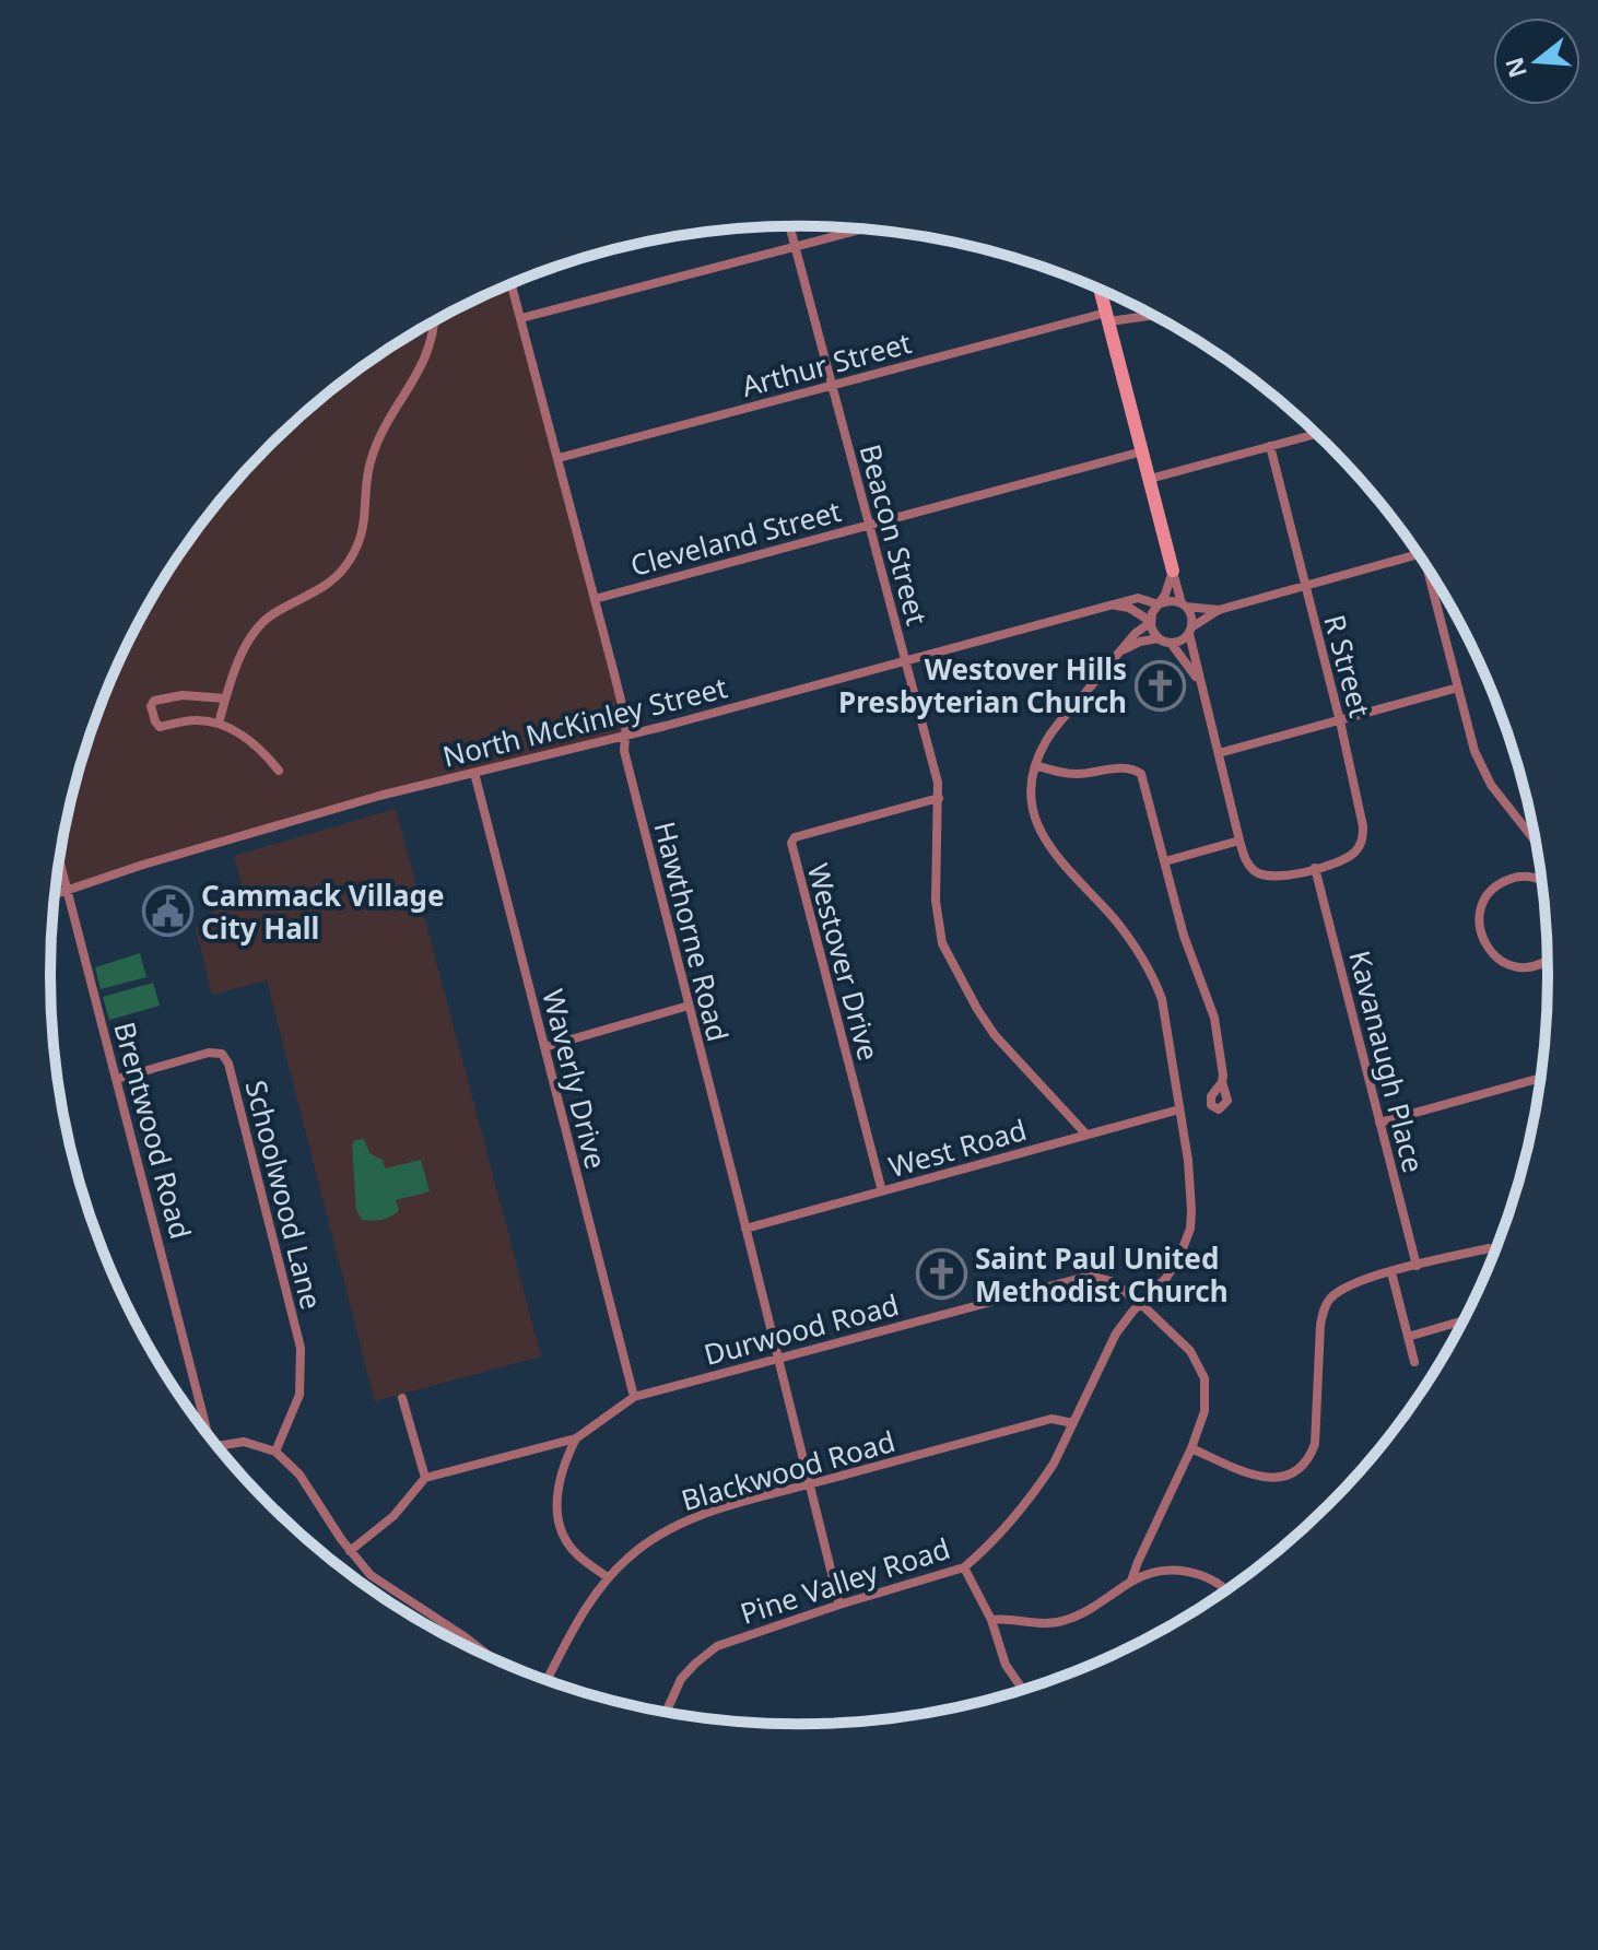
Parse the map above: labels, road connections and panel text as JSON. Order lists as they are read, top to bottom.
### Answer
{
  "streets": {
    "street": [
      "Arthur Street",
      "Beacon Street",
      "Cleveland Street",
      "R Street",
      "North McKinley Street",
      "Hawthorne Road",
      "Westover Drive",
      "Kavanaugh Place",
      "Waverly Drive",
      "Brentwood Road",
      "West Road",
      "Schoolwood Lane",
      "Durwood Road",
      "Blackwood Road",
      "Pine Valley Road"
    ]
  },
  "crossings": [
    ["Arthur Street", "Beacon Street"],
    ["Arthur Street", "Hawthorne Road"],
    ["Beacon Street", "Cleveland Street"],
    ["Beacon Street", "North McKinley Street"],
    ["Beacon Street", "Westover Drive"],
    ["Beacon Street", "West Road"],
    ["Cleveland Street", "Hawthorne Road"],
    ["R Street", "Kavanaugh Place"],
    ["North McKinley Street", "Hawthorne Road"],
    ["North McKinley Street", "Waverly Drive"],
    ["North McKinley Street", "Brentwood Road"],
    ["North McKinley Street", "Pine Valley Road"],
    ["Hawthorne Road", "West Road"],
    ["Hawthorne Road", "Durwood Road"],
    ["Hawthorne Road", "Blackwood Road"],
    ["Hawthorne Road", "Pine Valley Road"],
    ["Westover Drive", "West Road"],
    ["Waverly Drive", "Durwood Road"],
    ["Brentwood Road", "Schoolwood Lane"],
    ["West Road", "Pine Valley Road"],
    ["Durwood Road", "Pine Valley Road"],
    ["Blackwood Road", "Pine Valley Road"]
  ],
  "places": {
    "church": ["Westover Hills Presbyterian Church", "Saint Paul United Methodist Church"],
    "public building": ["Cammack Village City Hall"]
  },
  "north": "left"
}
